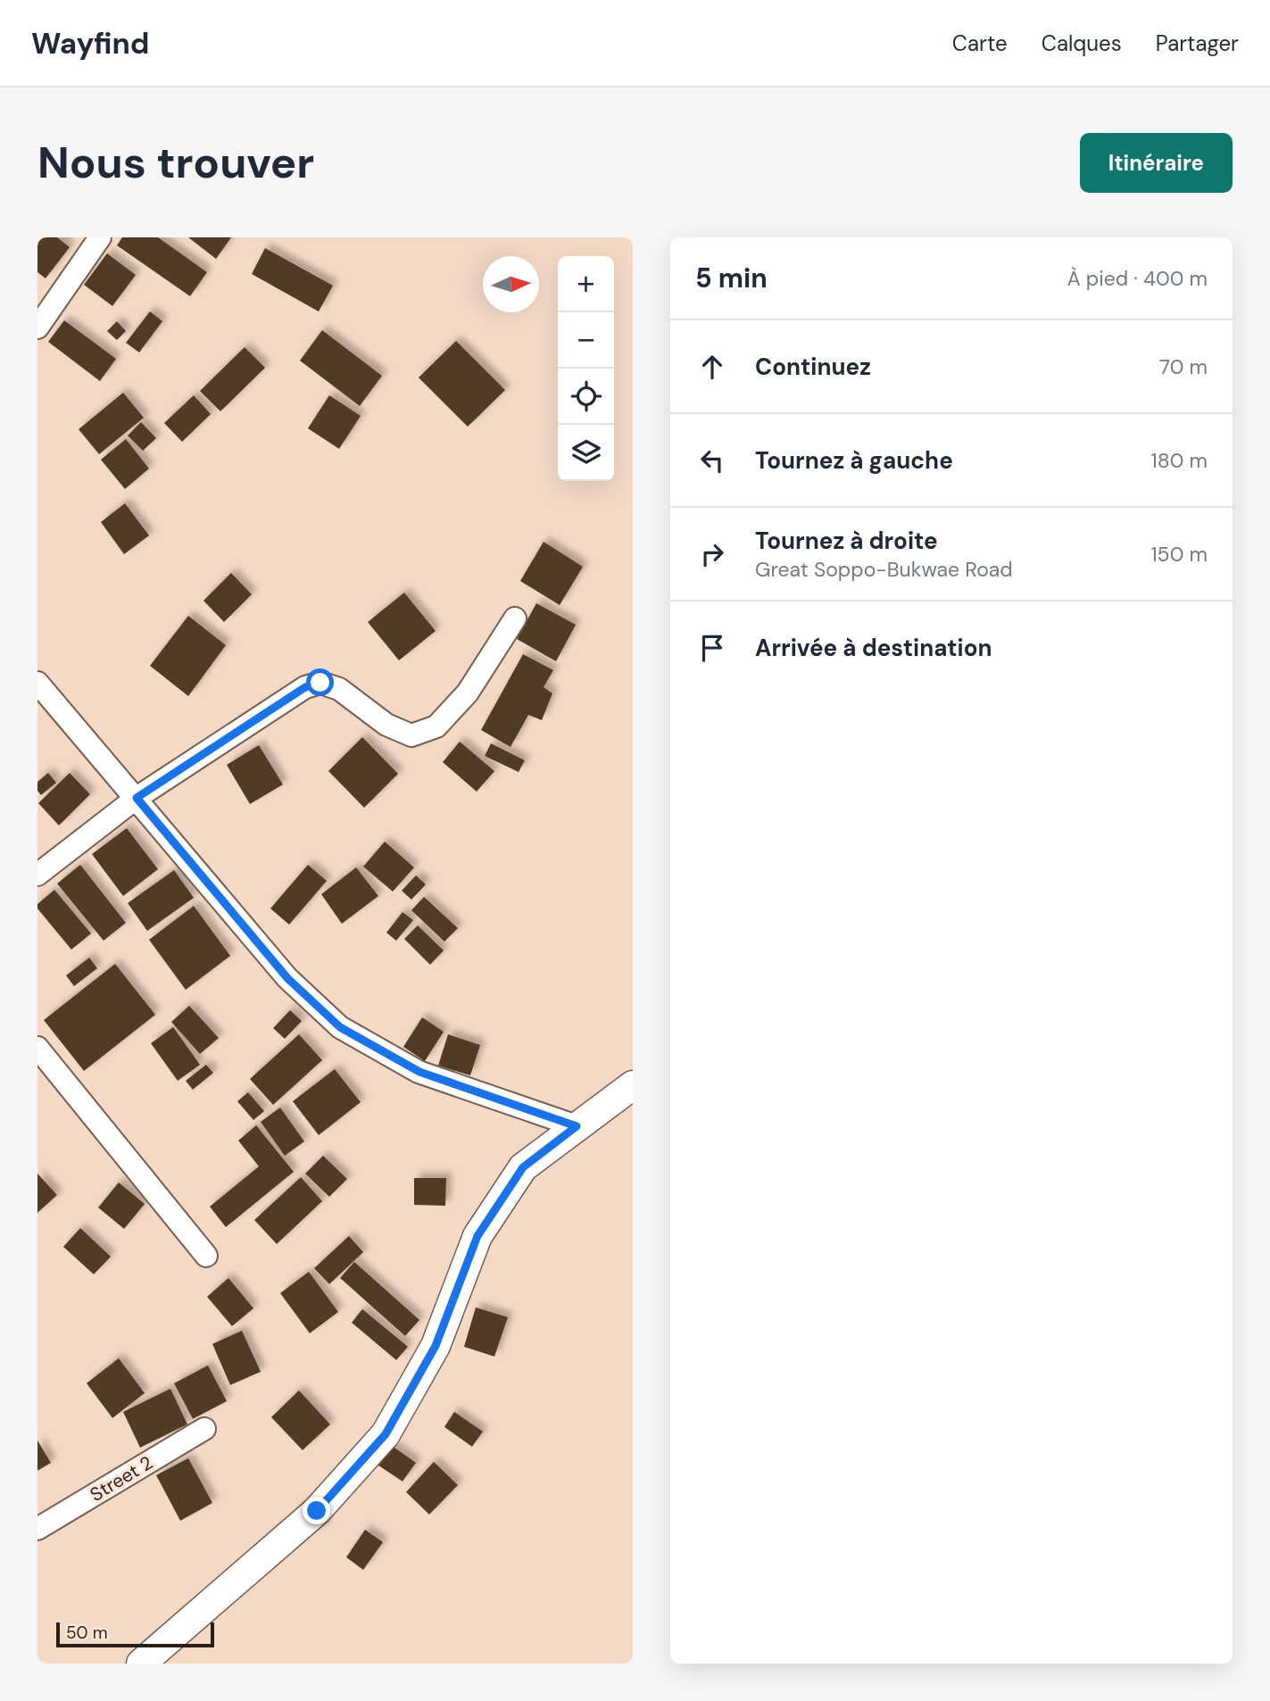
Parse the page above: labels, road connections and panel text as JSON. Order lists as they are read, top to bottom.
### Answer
{
  "streets": {
    "street": ["Street 2"]
  },
  "scale_bar": "50 m",
  "north": "right",
  "page": {
    "header": "Wayfind",
    "nav": ["Carte", "Calques", "Partager"],
    "buttons": "Itinéraire",
    "title": "Nous trouver",
    "heading": ["5 min", "À pied · 400 m"],
    "map_buttons": ["+", "−"],
    "list": [
      ["Continuez", "70 m"],
      ["Tournez à gauche", "180 m"],
      ["Tournez à droite", "Great Soppo-Bukwae Road", "150 m"],
      "Arrivée à destination"
    ],
    "scale": "50 m"
  }
}
